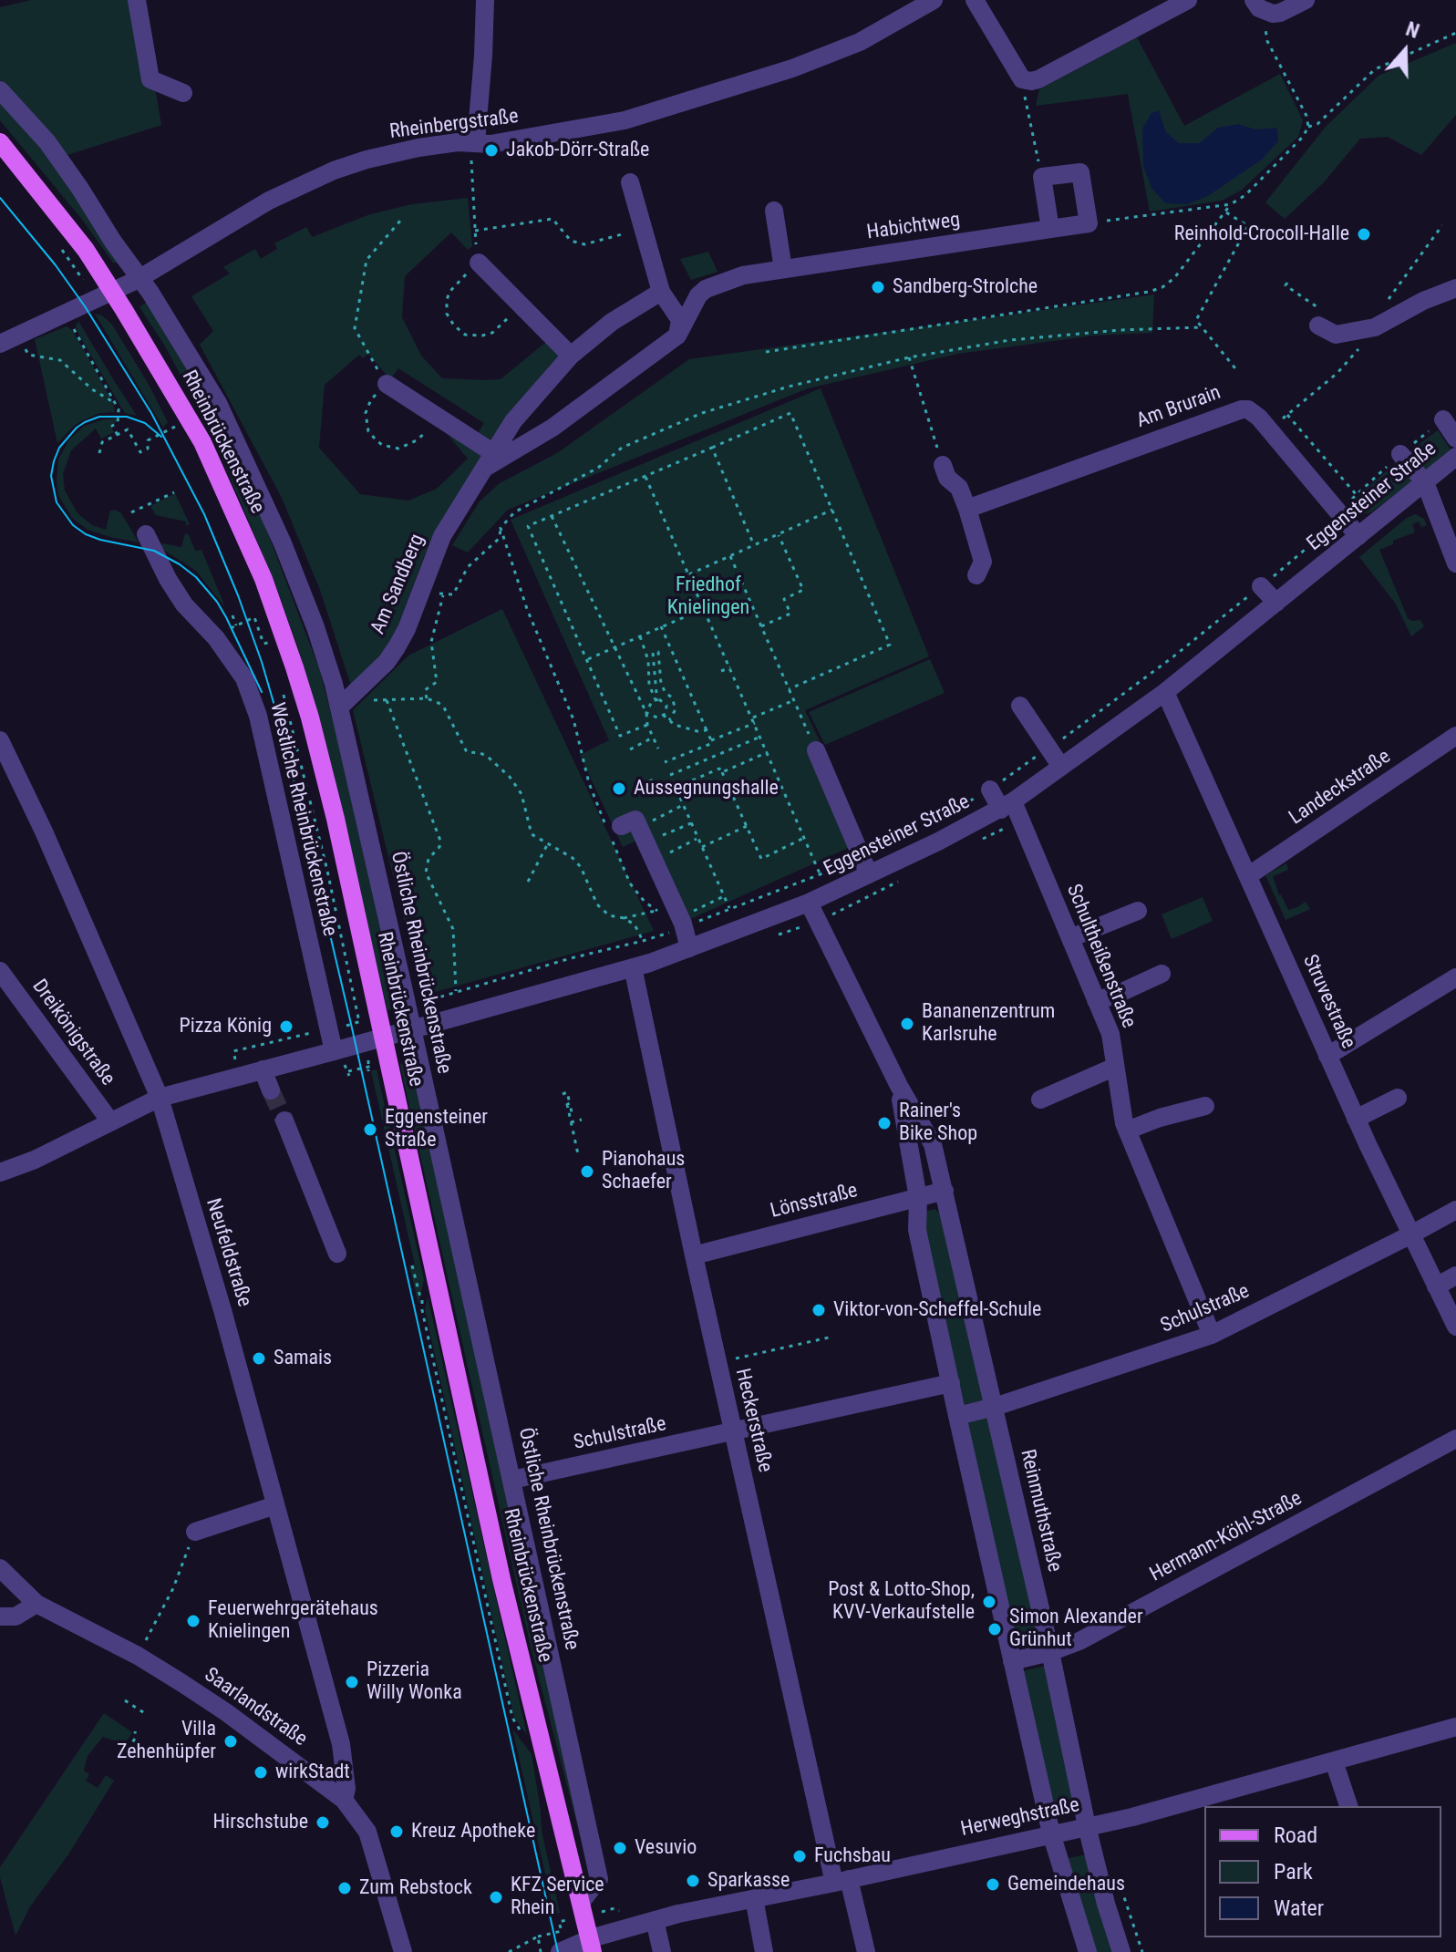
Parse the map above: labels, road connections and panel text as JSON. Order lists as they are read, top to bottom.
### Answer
{
  "streets": {
    "main road": ["Rheinbrückenstraße"],
    "street": [
      "Rheinbergstraße",
      "Habichtweg",
      "Am Brurain",
      "Eggensteiner Straße",
      "Am Sandberg",
      "Landeckstraße",
      "Westliche Rheinbrückenstraße",
      "Schultheißenstraße",
      "Östliche Rheinbrückenstraße",
      "Struvestraße",
      "Dreikönigstraße",
      "Lönsstraße",
      "Neufeldstraße",
      "Schulstraße",
      "Heckerstraße",
      "Reinmuthstraße",
      "Hermann-Köhl-Straße",
      "Saarlandstraße",
      "Herweghstraße"
    ]
  },
  "crossings": [
    ["Rheinbergstraße", "Rheinbrückenstraße"],
    ["Rheinbergstraße", "Östliche Rheinbrückenstraße"],
    ["Habichtweg", "Am Sandberg"],
    ["Am Brurain", "Eggensteiner Straße"],
    ["Rheinbrückenstraße", "Eggensteiner Straße"],
    ["Rheinbrückenstraße", "Östliche Rheinbrückenstraße"],
    ["Rheinbrückenstraße", "Herweghstraße"],
    ["Eggensteiner Straße", "Westliche Rheinbrückenstraße"],
    ["Eggensteiner Straße", "Schultheißenstraße"],
    ["Eggensteiner Straße", "Östliche Rheinbrückenstraße"],
    ["Eggensteiner Straße", "Struvestraße"],
    ["Eggensteiner Straße", "Dreikönigstraße"],
    ["Eggensteiner Straße", "Neufeldstraße"],
    ["Eggensteiner Straße", "Heckerstraße"],
    ["Eggensteiner Straße", "Reinmuthstraße"],
    ["Am Sandberg", "Östliche Rheinbrückenstraße"],
    ["Landeckstraße", "Struvestraße"],
    ["Schultheißenstraße", "Schulstraße"],
    ["Östliche Rheinbrückenstraße", "Schulstraße"],
    ["Struvestraße", "Schulstraße"],
    ["Lönsstraße", "Heckerstraße"],
    ["Lönsstraße", "Reinmuthstraße"],
    ["Neufeldstraße", "Saarlandstraße"],
    ["Schulstraße", "Heckerstraße"],
    ["Schulstraße", "Reinmuthstraße"],
    ["Heckerstraße", "Herweghstraße"],
    ["Reinmuthstraße", "Hermann-Köhl-Straße"],
    ["Reinmuthstraße", "Herweghstraße"]
  ],
  "parks": ["Friedhof Knielingen"],
  "places": [
    "Jakob-Dörr-Straße",
    "Reinhold-Crocoll-Halle",
    "Sandberg-Strolche",
    "Aussegnungshalle",
    "Bananenzentrum Karlsruhe",
    "Pizza König",
    "Rainer's Bike Shop",
    "Eggensteiner Straße",
    "Pianohaus Schaefer",
    "Viktor-von-Scheffel-Schule",
    "Samais",
    "Post & Lotto-Shop, KVV-Verkaufstelle",
    "Feuerwehrgerätehaus Knielingen",
    "Simon Alexander Grünhut",
    "Pizzeria Willy Wonka",
    "Villa Zehenhüpfer",
    "wirkStadt",
    "Hirschstube",
    "Kreuz Apotheke",
    "Vesuvio",
    "Fuchsbau",
    "Sparkasse",
    "Gemeindehaus",
    "Zum Rebstock",
    "KFZ Service Rhein"
  ],
  "legend": ["Road", "Park", "Water"],
  "north": "top"
}
